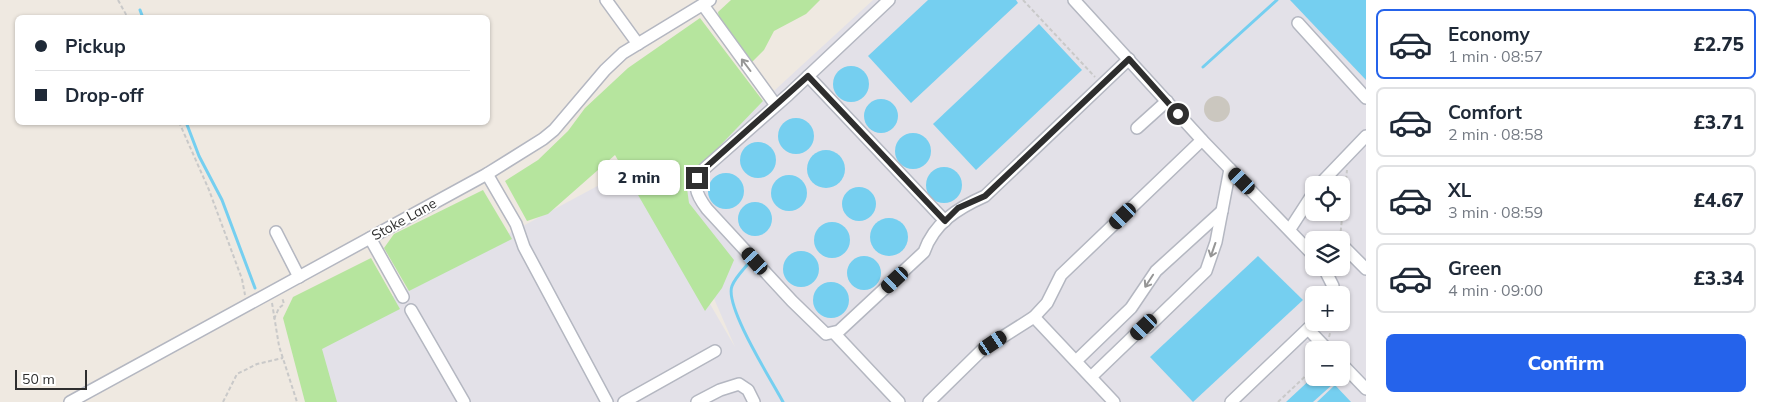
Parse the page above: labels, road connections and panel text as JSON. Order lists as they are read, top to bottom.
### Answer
{
  "streets": {
    "street": ["Stoke Lane"]
  },
  "scale_bar": "50 m",
  "page": {
    "list": [
      {
        "name": "Economy",
        "note": "1 min · 08:57",
        "value": "£2.75"
      },
      {
        "name": "Comfort",
        "note": "2 min · 08:58",
        "value": "£3.71"
      },
      {
        "name": "XL",
        "note": "3 min · 08:59",
        "value": "£4.67"
      },
      {
        "name": "Green",
        "note": "4 min · 09:00",
        "value": "£3.34"
      }
    ],
    "banner": ["Pickup", "Drop-off"],
    "bubble": "2 min",
    "map_buttons": ["+", "−"],
    "buttons": "Confirm",
    "scale": "50 m"
  }
}
